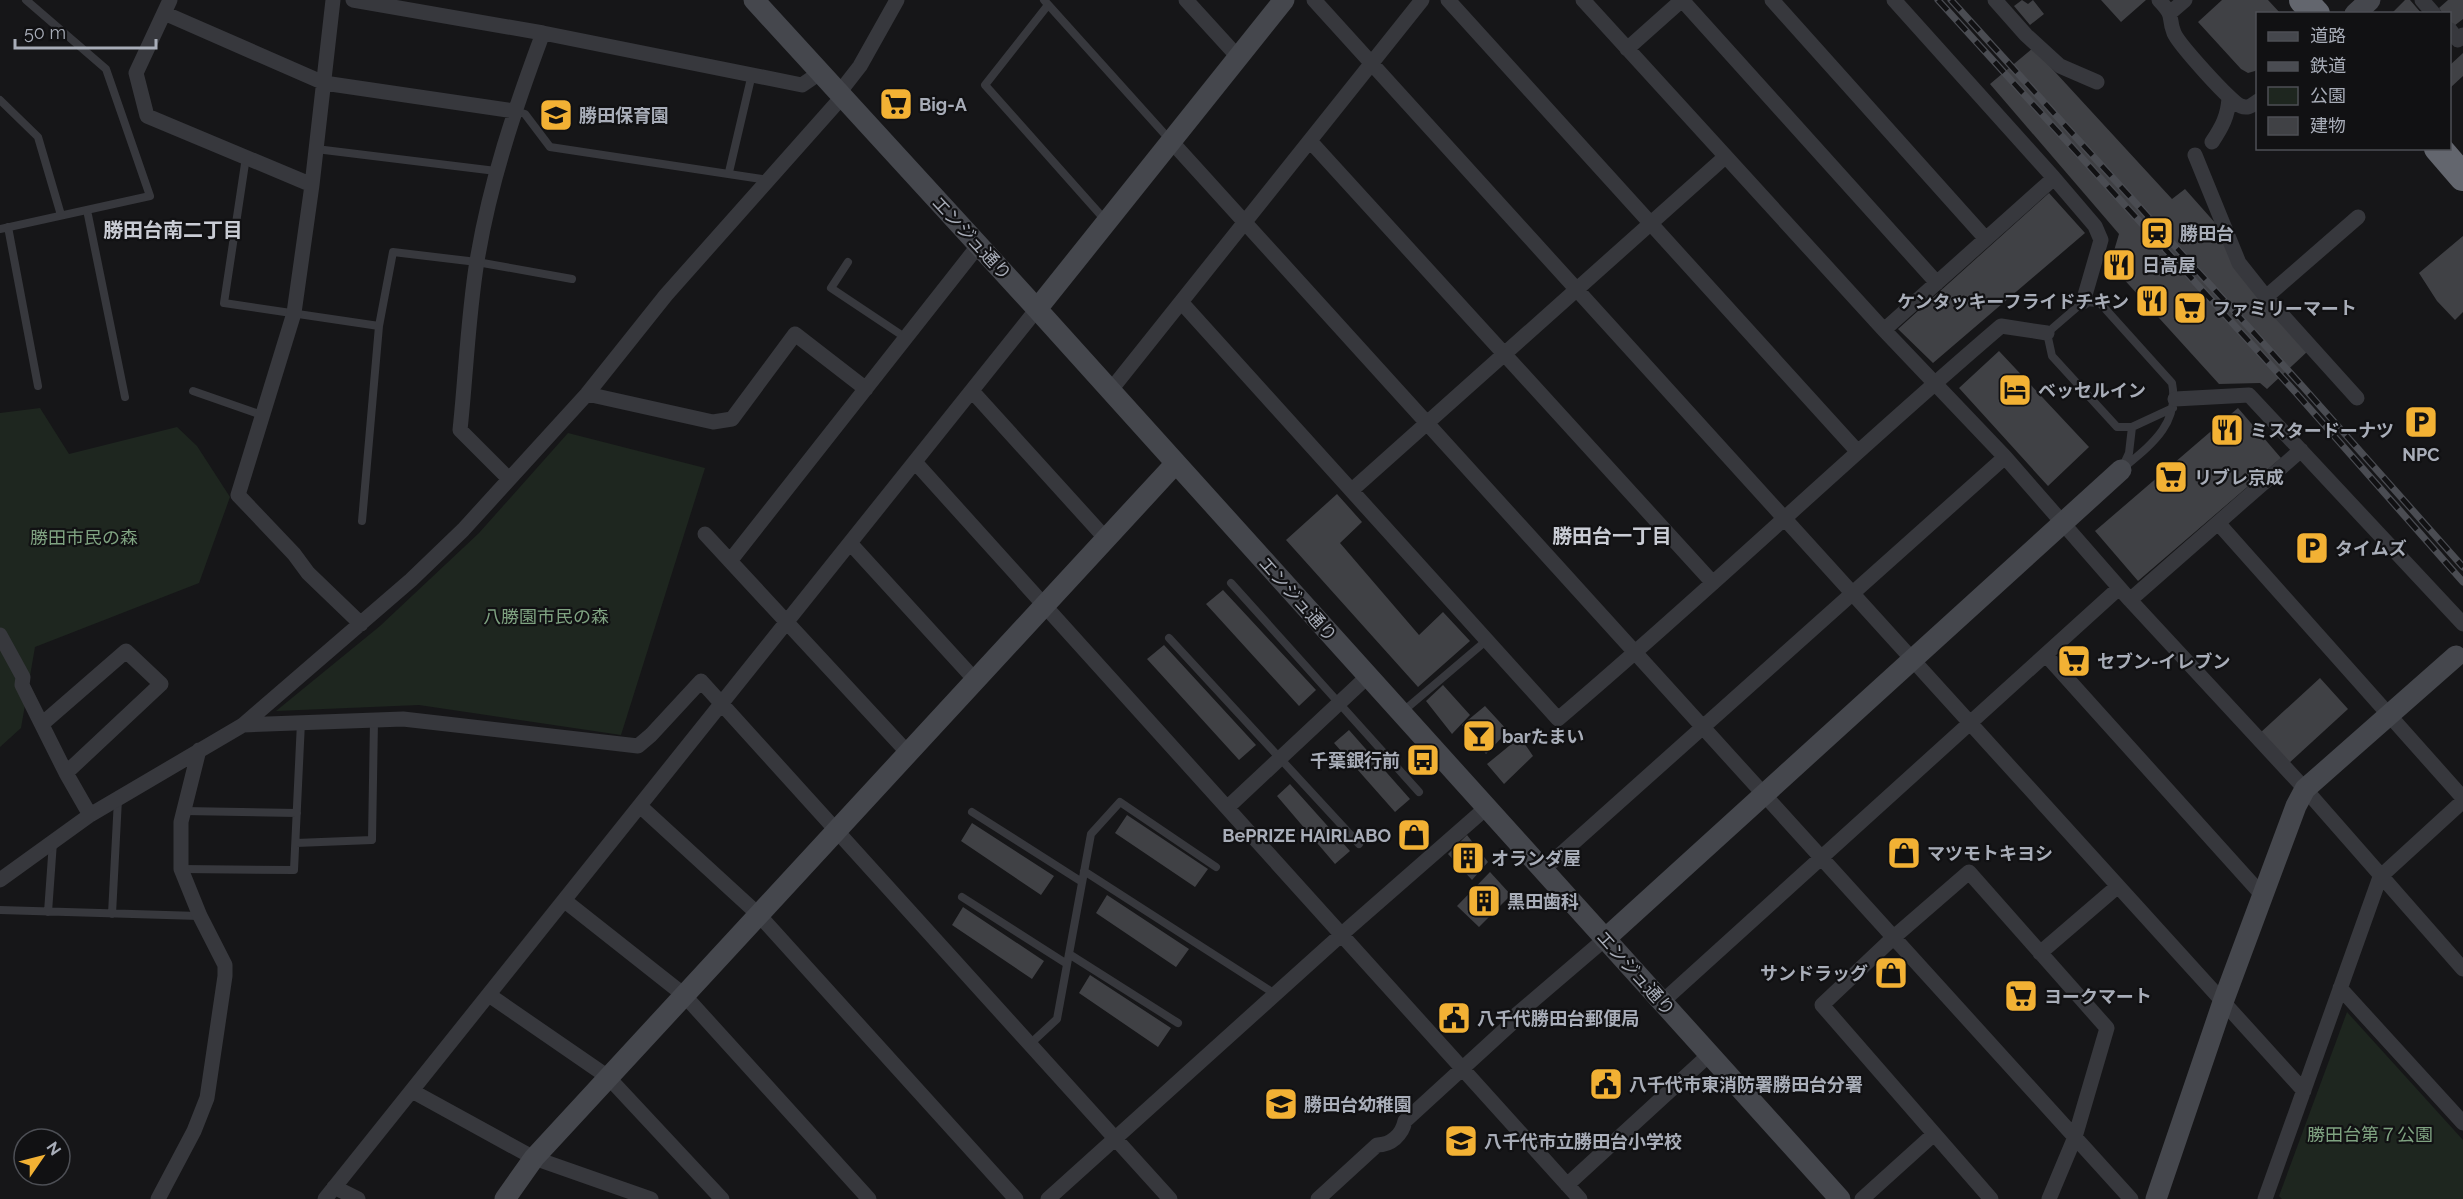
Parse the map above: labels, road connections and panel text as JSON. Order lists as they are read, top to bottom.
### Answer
{
  "streets": {
    "street": ["エンジュ通り"]
  },
  "districts": ["勝田台南二丁目", "勝田台一丁目"],
  "parks": ["勝田市民の森", "八勝園市民の森", "勝田台第７公園"],
  "places": {
    "supermarket": [
      "Big-A",
      "ファミリーマート",
      "リブレ京成",
      "セブン-イレブン",
      "ヨークマート"
    ],
    "school or university": ["勝田保育園", "勝田台幼稚園", "八千代市立勝田台小学校"],
    "station": ["勝田台"],
    "restaurant": ["日高屋", "ケンタッキーフライドチキン", "ミスタードーナツ"],
    "hotel": ["ベッセルイン"],
    "parking": ["NPC", "タイムズ"],
    "bar": ["barたまい"],
    "bus stop": ["千葉銀行前"],
    "shop": ["BePRIZE HAIRLABO", "マツモトキヨシ", "サンドラッグ"],
    "building": ["オランダ屋", "黒田歯科"],
    "public building": ["八千代勝田台郵便局", "八千代市東消防署勝田台分署"]
  },
  "legend": [
    "道路",
    "鉄道",
    "公園",
    "建物"
  ],
  "scale_bar": "50 m",
  "north": "top right"
}
